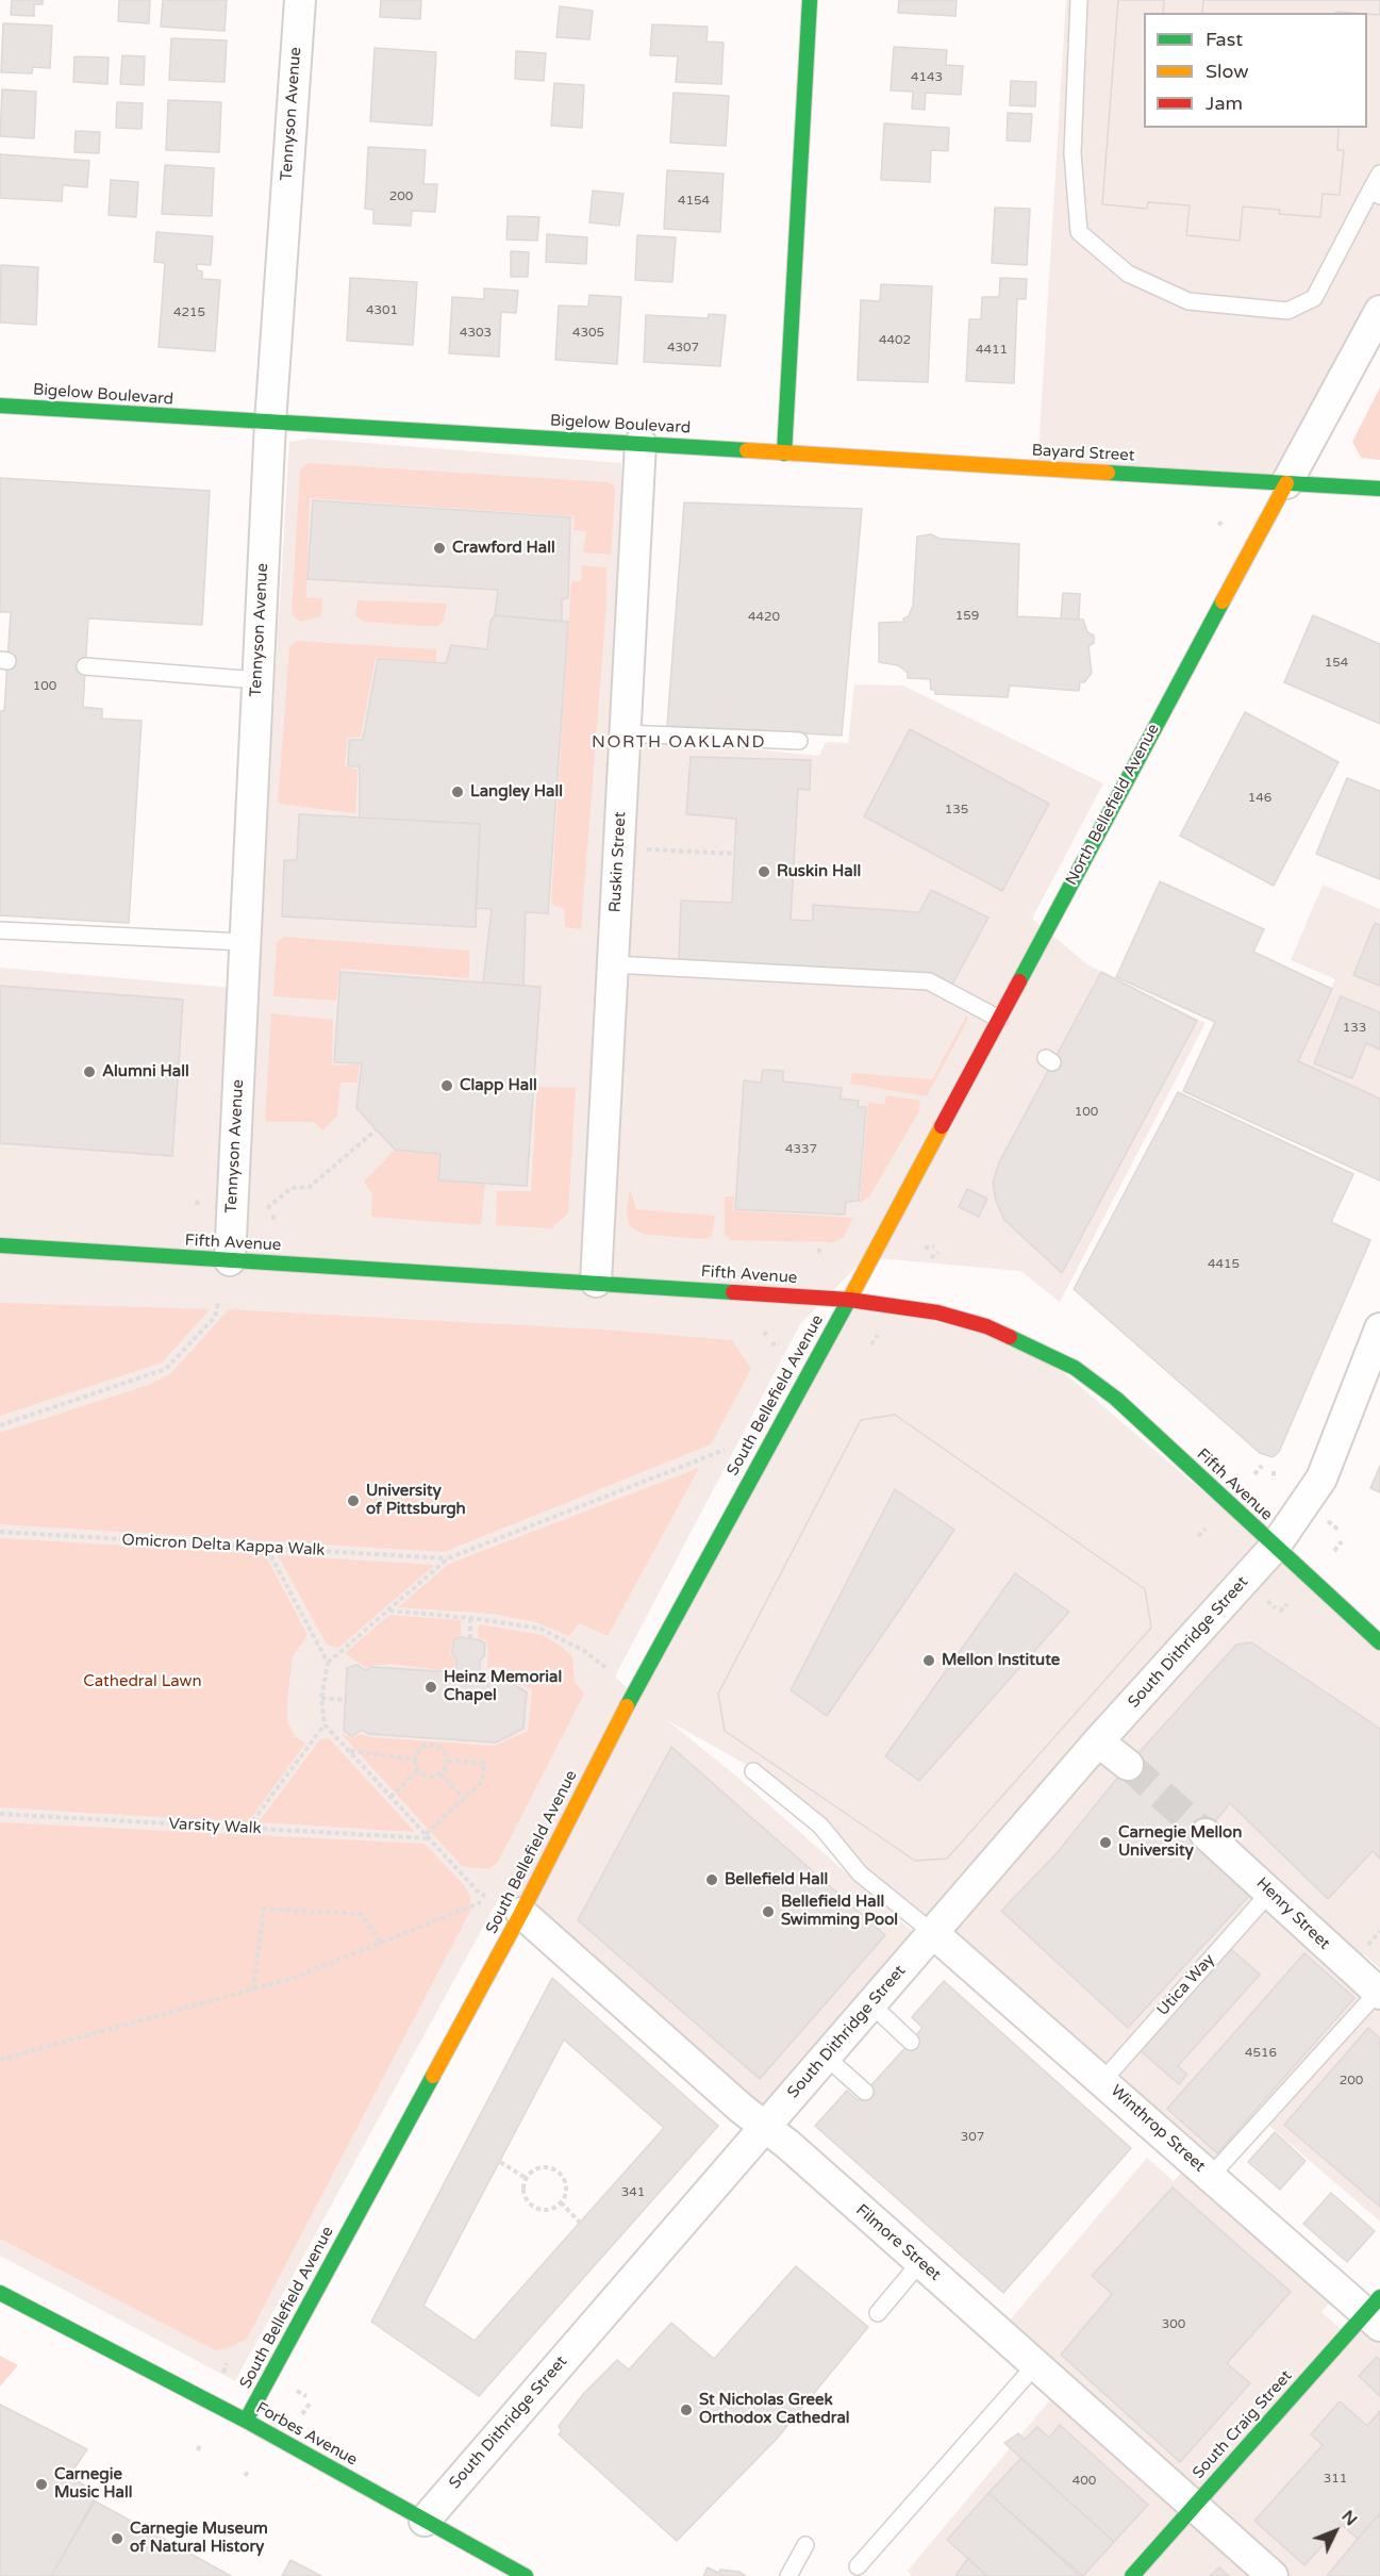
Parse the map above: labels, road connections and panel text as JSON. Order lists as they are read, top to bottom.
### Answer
{
  "streets": {
    "main road": [
      "Bigelow Boulevard",
      "Bayard Street",
      "North Bellefield Avenue",
      "Fifth Avenue",
      "South Bellefield Avenue",
      "South Craig Street",
      "Forbes Avenue"
    ],
    "street": [
      "Tennyson Avenue",
      "Ruskin Street",
      "South Dithridge Street",
      "Henry Street",
      "Winthrop Street",
      "Filmore Street"
    ],
    "lane": ["Utica Way"],
    "path": ["Omicron Delta Kappa Walk", "Varsity Walk"]
  },
  "crossings": [
    ["Tennyson Avenue", "Bigelow Boulevard"],
    ["Tennyson Avenue", "Fifth Avenue"],
    ["Bigelow Boulevard", "Bayard Street"],
    ["Bigelow Boulevard", "Ruskin Street"],
    ["Bayard Street", "North Bellefield Avenue"],
    ["North Bellefield Avenue", "Fifth Avenue"],
    ["North Bellefield Avenue", "South Bellefield Avenue"],
    ["Ruskin Street", "Fifth Avenue"],
    ["Fifth Avenue", "South Bellefield Avenue"],
    ["Fifth Avenue", "South Dithridge Street"],
    ["South Bellefield Avenue", "Filmore Street"],
    ["South Bellefield Avenue", "Forbes Avenue"],
    ["South Dithridge Street", "Winthrop Street"],
    ["South Dithridge Street", "Filmore Street"],
    ["South Dithridge Street", "Forbes Avenue"],
    ["Henry Street", "Utica Way"],
    ["Utica Way", "Winthrop Street"],
    ["Winthrop Street", "South Craig Street"],
    ["Filmore Street", "South Craig Street"]
  ],
  "districts": ["NORTH OAKLAND"],
  "parks": ["Cathedral Lawn"],
  "places": [
    "Crawford Hall",
    "Langley Hall",
    "Ruskin Hall",
    "Alumni Hall",
    "Clapp Hall",
    "University of Pittsburgh",
    "Mellon Institute",
    "Heinz Memorial Chapel",
    "Carnegie Mellon University",
    "Bellefield Hall",
    "Bellefield Hall Swimming Pool",
    "St Nicholas Greek Orthodox Cathedral",
    "Carnegie Music Hall",
    "Carnegie Museum of Natural History"
  ],
  "house_numbers": [
    "4143",
    "200",
    "4154",
    "4301",
    "4215",
    "4303",
    "4305",
    "4402",
    "4307",
    "4411",
    "159",
    "4420",
    "154",
    "100",
    "146",
    "135",
    "133",
    "100",
    "4337",
    "4415",
    "4516",
    "200",
    "307",
    "341",
    "300",
    "311",
    "400"
  ],
  "legend": ["Fast", "Slow", "Jam"],
  "north": "top right"
}
